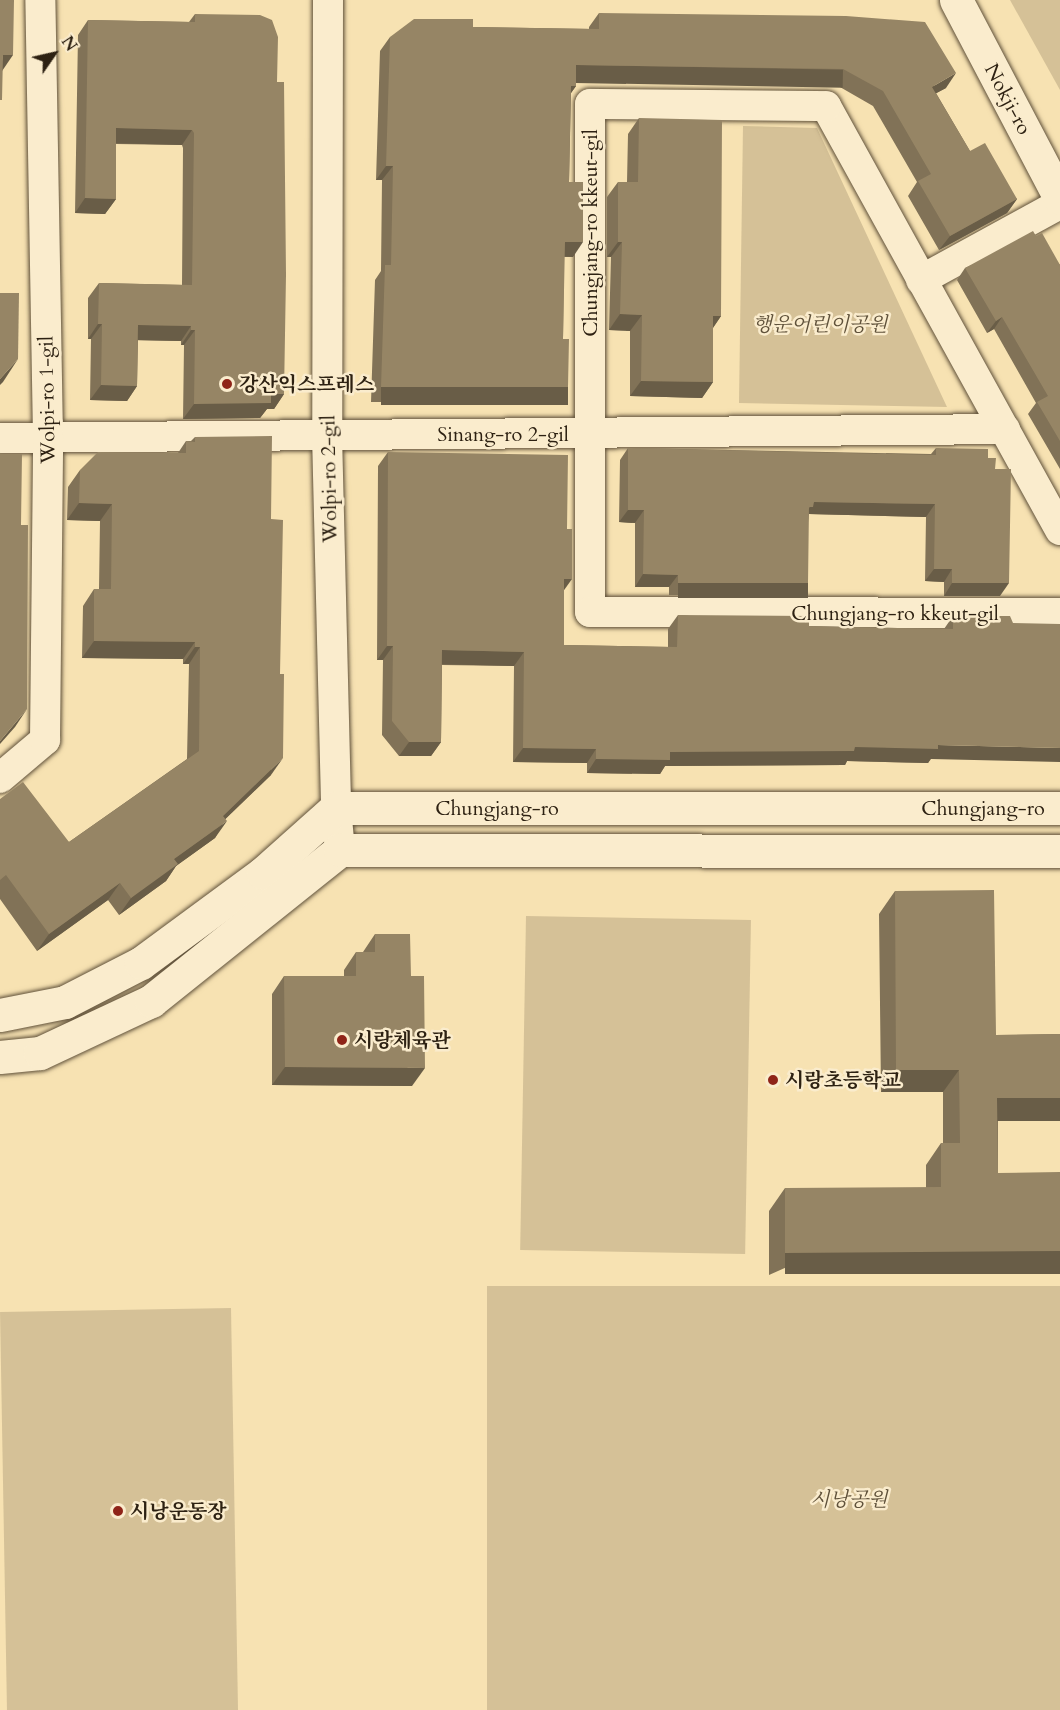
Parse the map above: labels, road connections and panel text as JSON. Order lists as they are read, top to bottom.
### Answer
{
  "streets": {
    "street": [
      "Nokji-ro",
      "Chungjang-ro kkeut-gil",
      "Wolpi-ro 1-gil",
      "Sinang-ro 2-gil",
      "Wolpi-ro 2-gil",
      "Chungjang-ro"
    ]
  },
  "crossings": [
    ["Chungjang-ro kkeut-gil", "Sinang-ro 2-gil"],
    ["Wolpi-ro 1-gil", "Sinang-ro 2-gil"],
    ["Sinang-ro 2-gil", "Wolpi-ro 2-gil"],
    ["Wolpi-ro 2-gil", "Chungjang-ro"]
  ],
  "parks": ["행운어린이공원", "시낭공원"],
  "places": [
    "강산익스프레스",
    "시랑체육관",
    "시랑초등학교",
    "시낭운동장"
  ],
  "north": "top right"
}
